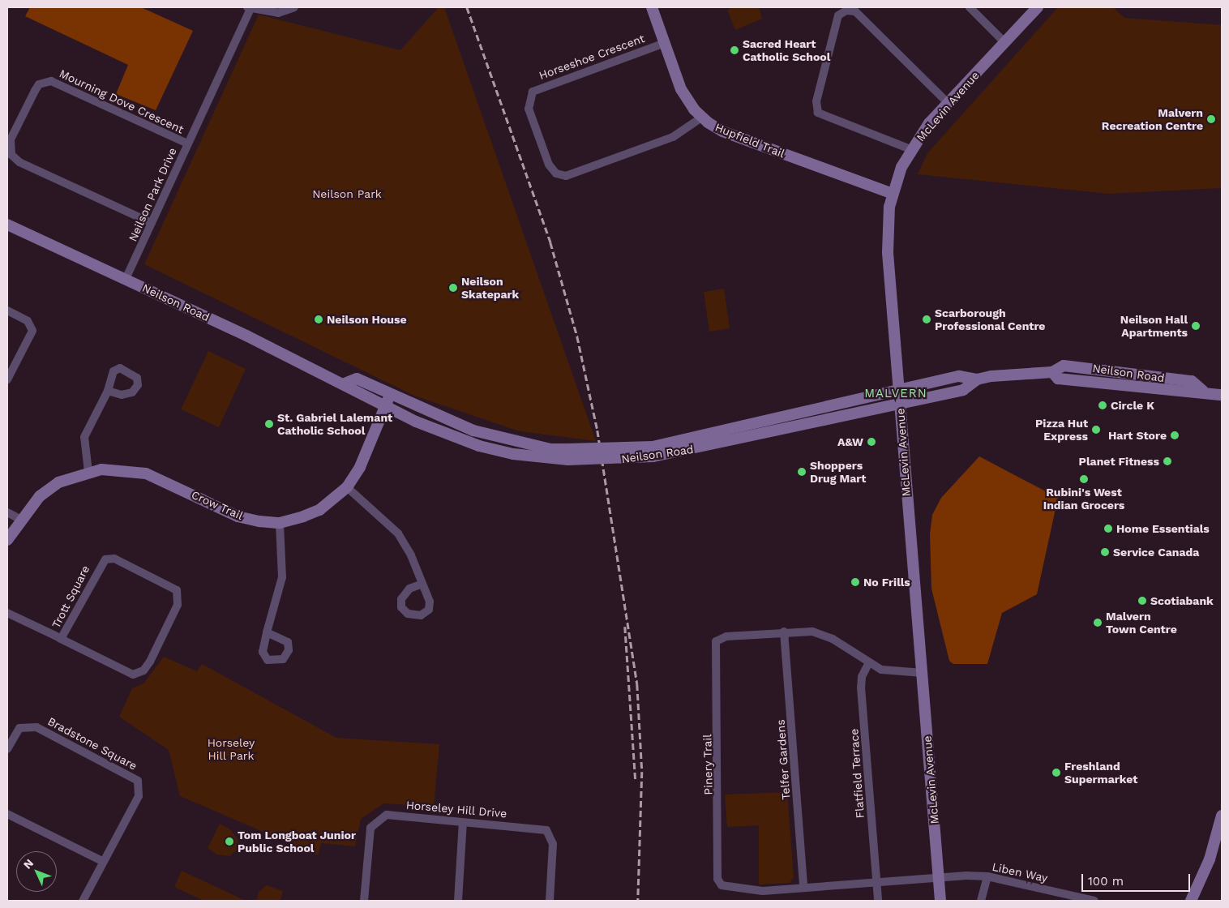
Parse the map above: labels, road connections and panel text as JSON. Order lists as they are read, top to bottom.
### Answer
{
  "streets": {
    "main road": [
      "McLevin Avenue",
      "Hupfield Trail",
      "Neilson Road",
      "Crow Trail"
    ],
    "street": [
      "Horseshoe Crescent",
      "Mourning Dove Crescent",
      "Neilson Park Drive",
      "Trott Square",
      "Bradstone Square",
      "Telfer Gardens",
      "Pinery Trail",
      "Flatfield Terrace",
      "Horseley Hill Drive",
      "Liben Way"
    ]
  },
  "crossings": [
    ["Horseshoe Crescent", "Hupfield Trail"],
    ["Mourning Dove Crescent", "Neilson Park Drive"],
    ["McLevin Avenue", "Hupfield Trail"],
    ["McLevin Avenue", "Neilson Road"],
    ["McLevin Avenue", "Pinery Trail"],
    ["McLevin Avenue", "Liben Way"],
    ["Neilson Park Drive", "Neilson Road"],
    ["Neilson Road", "Crow Trail"],
    ["Telfer Gardens", "Pinery Trail"],
    ["Pinery Trail", "Flatfield Terrace"],
    ["Pinery Trail", "Liben Way"]
  ],
  "districts": ["MALVERN"],
  "parks": ["Neilson Park", "Horseley Hill Park"],
  "places": [
    "Sacred Heart Catholic School",
    "Malvern Recreation Centre",
    "Neilson Skatepark",
    "Neilson House",
    "Scarborough Professional Centre",
    "Neilson Hall Apartments",
    "Circle K",
    "St. Gabriel Lalemant Catholic School",
    "Pizza Hut Express",
    "Hart Store",
    "A&W",
    "Planet Fitness",
    "Shoppers Drug Mart",
    "Rubini's West Indian Grocers",
    "Home Essentials",
    "Service Canada",
    "No Frills",
    "Scotiabank",
    "Malvern Town Centre",
    "Freshland Supermarket",
    "Tom Longboat Junior Public School"
  ],
  "scale_bar": "100 m",
  "north": "top left"
}
